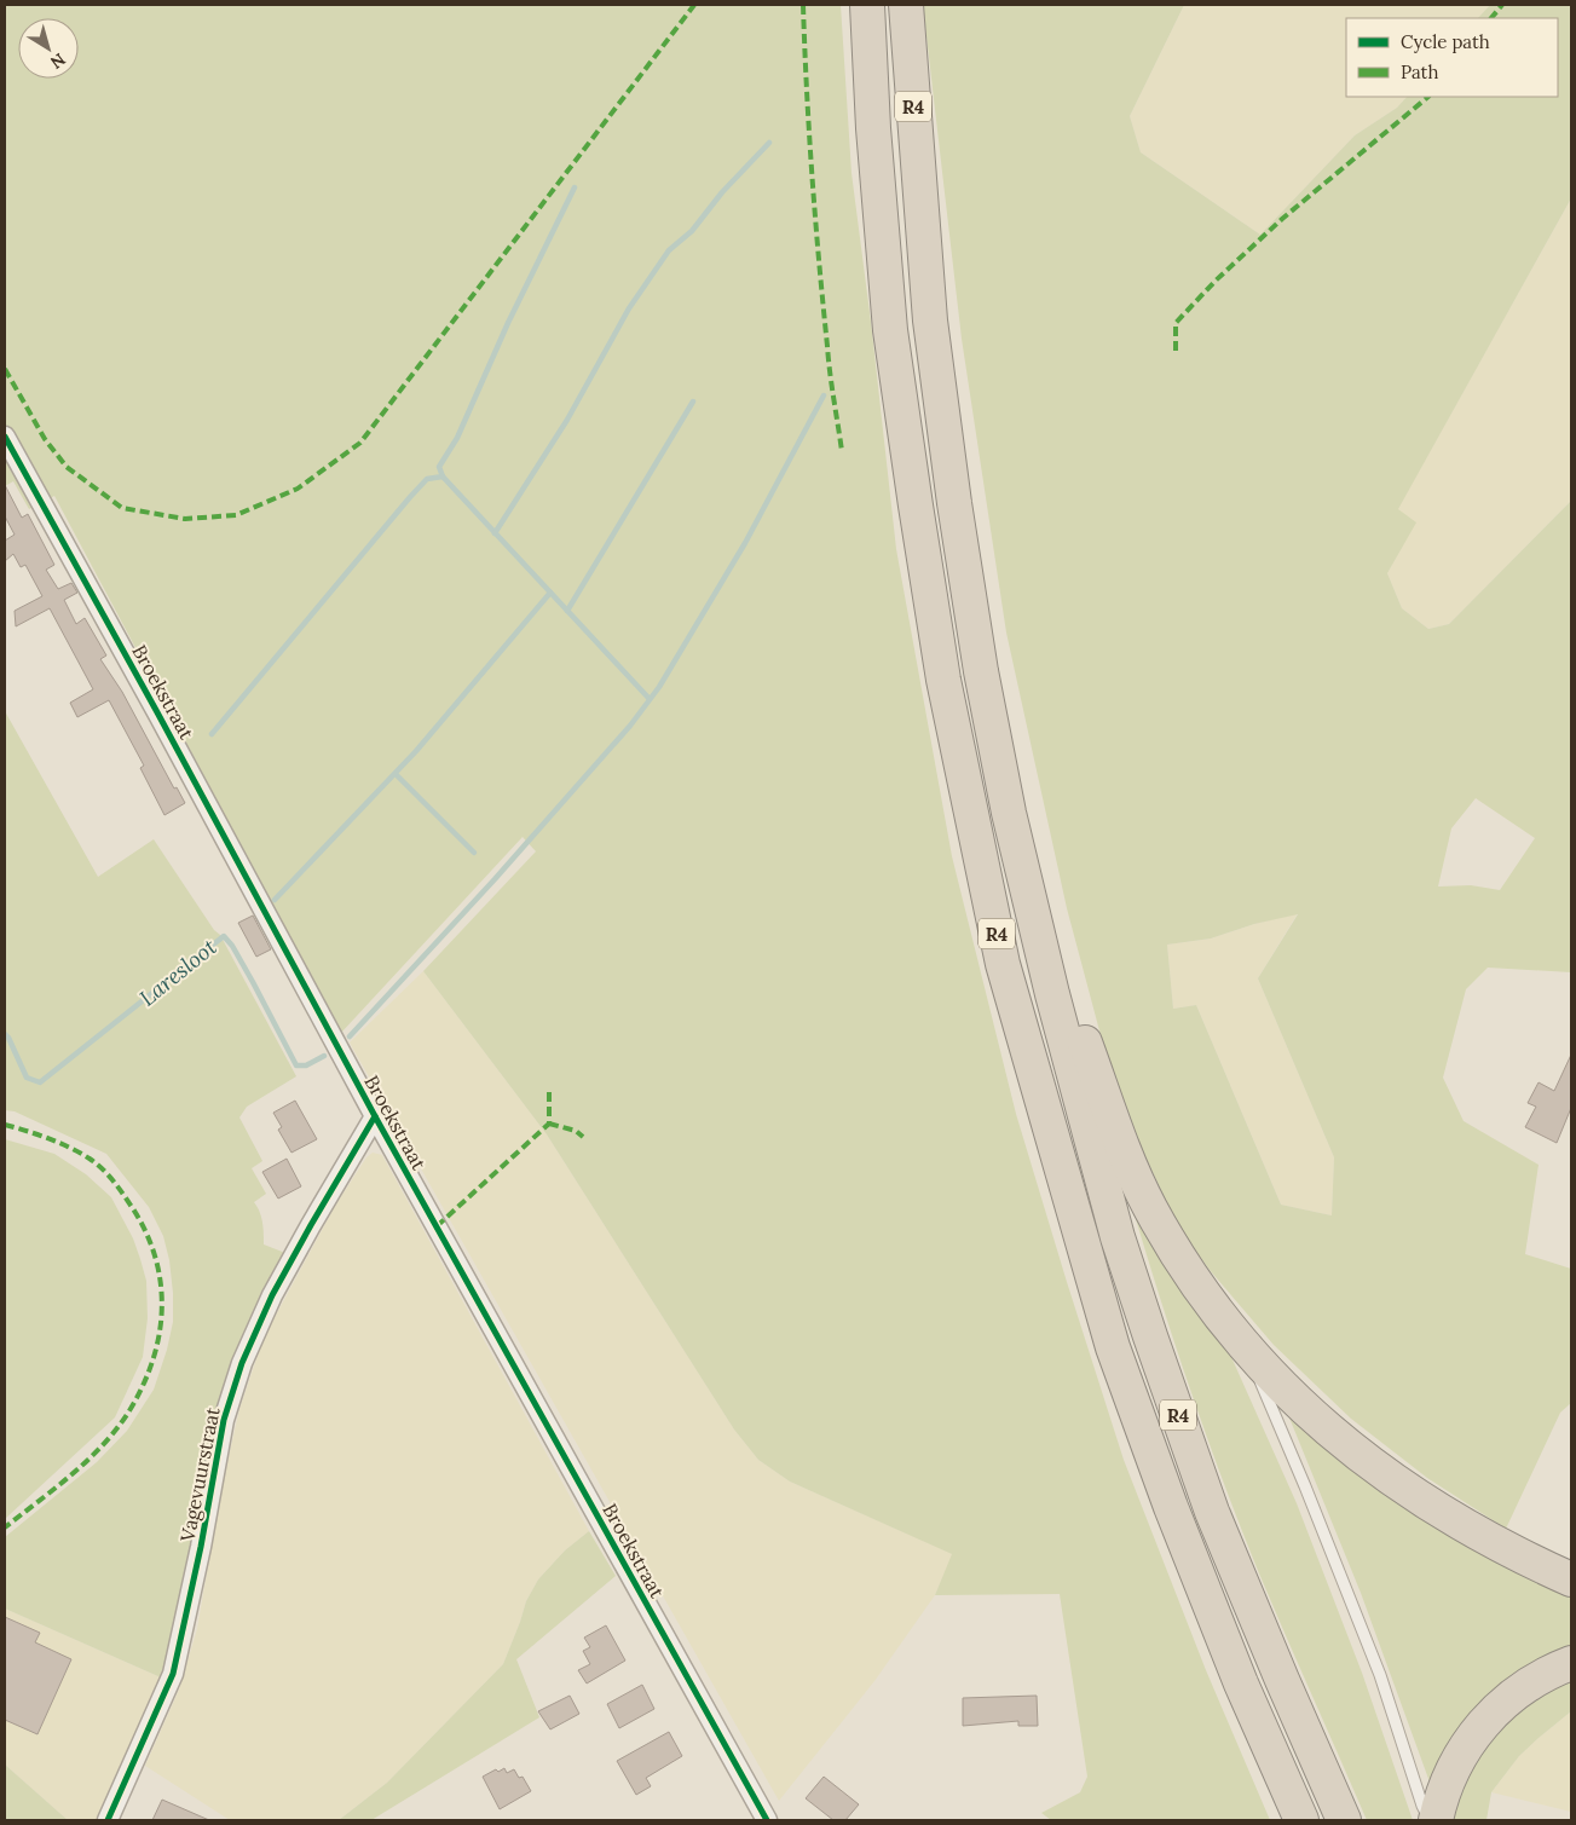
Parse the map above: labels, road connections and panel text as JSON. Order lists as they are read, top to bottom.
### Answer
{
  "streets": {
    "highway": ["R4"],
    "street": ["Broekstraat", "Vagevuurstraat"]
  },
  "crossings": [
    ["Broekstraat", "Vagevuurstraat"]
  ],
  "water": ["Laresloot"],
  "legend": ["Cycle path", "Path"],
  "north": "bottom right"
}
